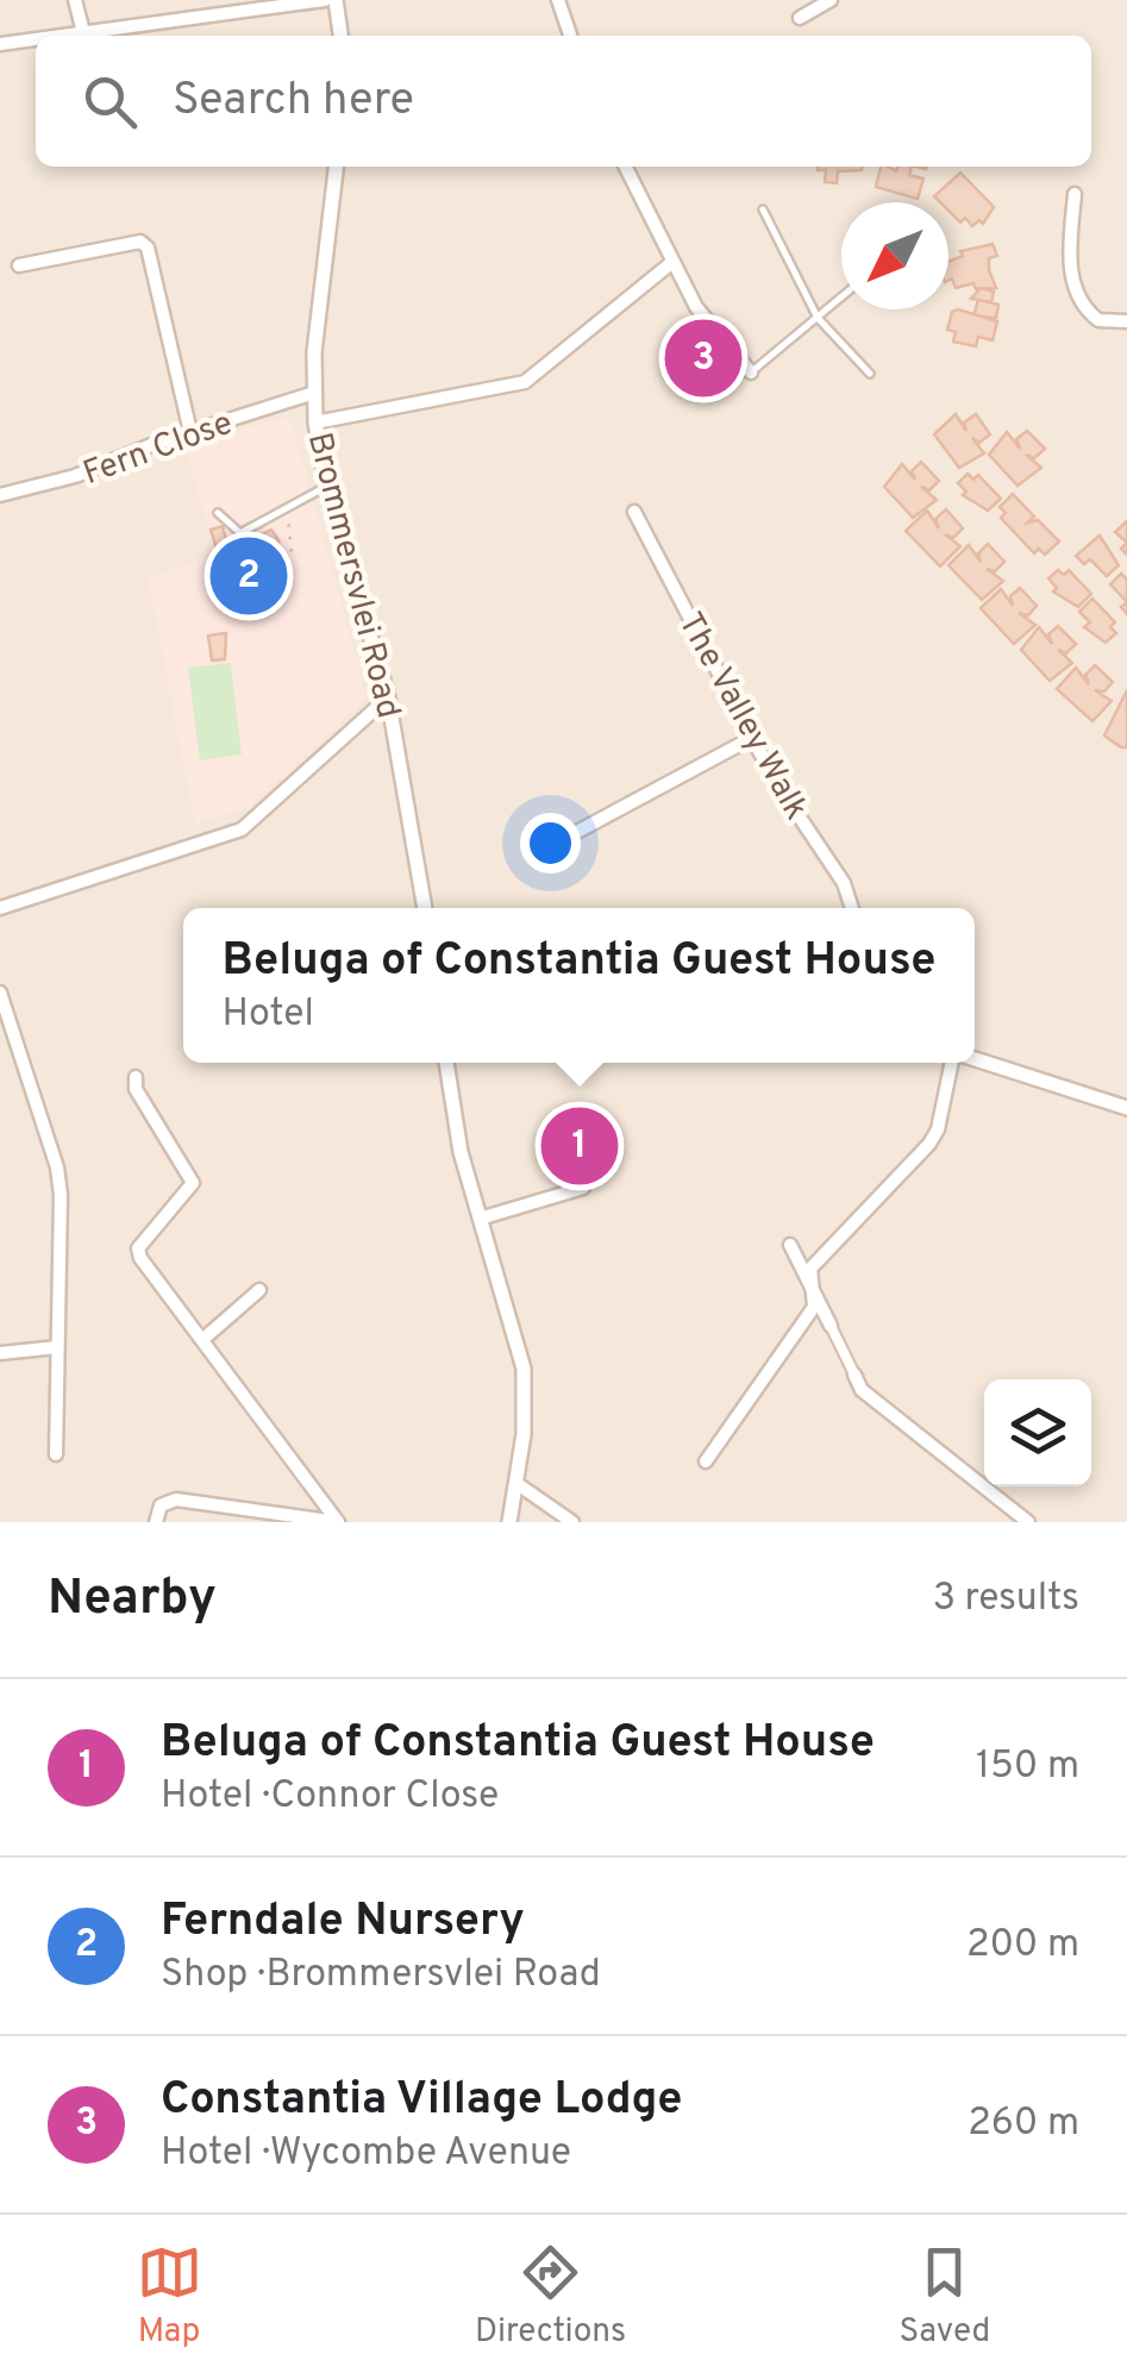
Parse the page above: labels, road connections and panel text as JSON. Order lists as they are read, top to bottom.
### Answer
{
  "streets": {
    "street": ["Fern Close", "Brommersvlei Road", "The Valley Walk"]
  },
  "crossings": [
    ["Fern Close", "Brommersvlei Road"]
  ],
  "north": "bottom left",
  "page": {
    "search": "Search here",
    "pins": ["3", "2", "1"],
    "popup": ["Beluga of Constantia Guest House", "Hotel"],
    "heading": ["Nearby", "3 results"],
    "list": [
      {
        "mark": "1",
        "name": "Beluga of Constantia Guest House",
        "note": "Hotel · Connor Close",
        "value": "150 m"
      },
      {
        "mark": "2",
        "name": "Ferndale Nursery",
        "note": "Shop · Brommersvlei Road",
        "value": "200 m"
      },
      {
        "mark": "3",
        "name": "Constantia Village Lodge",
        "note": "Hotel · Wycombe Avenue",
        "value": "260 m"
      }
    ],
    "nav": ["Map", "Directions", "Saved"]
  }
}
